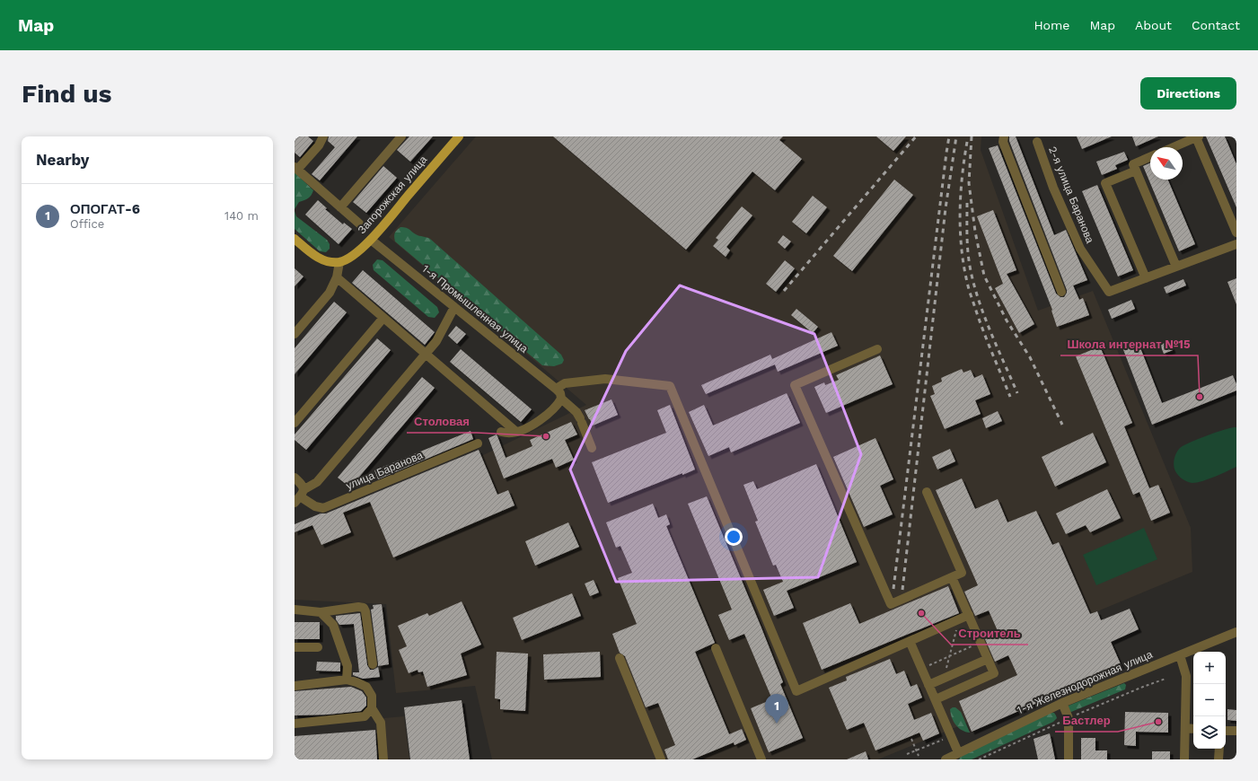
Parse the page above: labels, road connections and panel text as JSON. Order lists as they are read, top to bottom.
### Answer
{
  "streets": {
    "main road": ["Запорожская улица"],
    "street": [
      "2-я улица Баранова",
      "1-я Промышленная улица",
      "улица Баранова",
      "1-я Железнодорожная улица"
    ]
  },
  "crossings": [
    ["Запорожская улица", "1-я Промышленная улица"]
  ],
  "places": [
    "Школа интернат №15",
    "Столовая",
    "Строитель",
    "Бастлер"
  ],
  "north": "top left",
  "page": {
    "header": "Map",
    "nav": [
      "Home",
      "Map",
      "About",
      "Contact"
    ],
    "buttons": "Directions",
    "title": "Find us",
    "heading": "Nearby",
    "list": [
      {
        "mark": "1",
        "name": "ОПОГАТ-6",
        "note": "Office",
        "value": "140 m"
      }
    ],
    "map_buttons": ["+", "−"],
    "pins": "1"
  }
}
